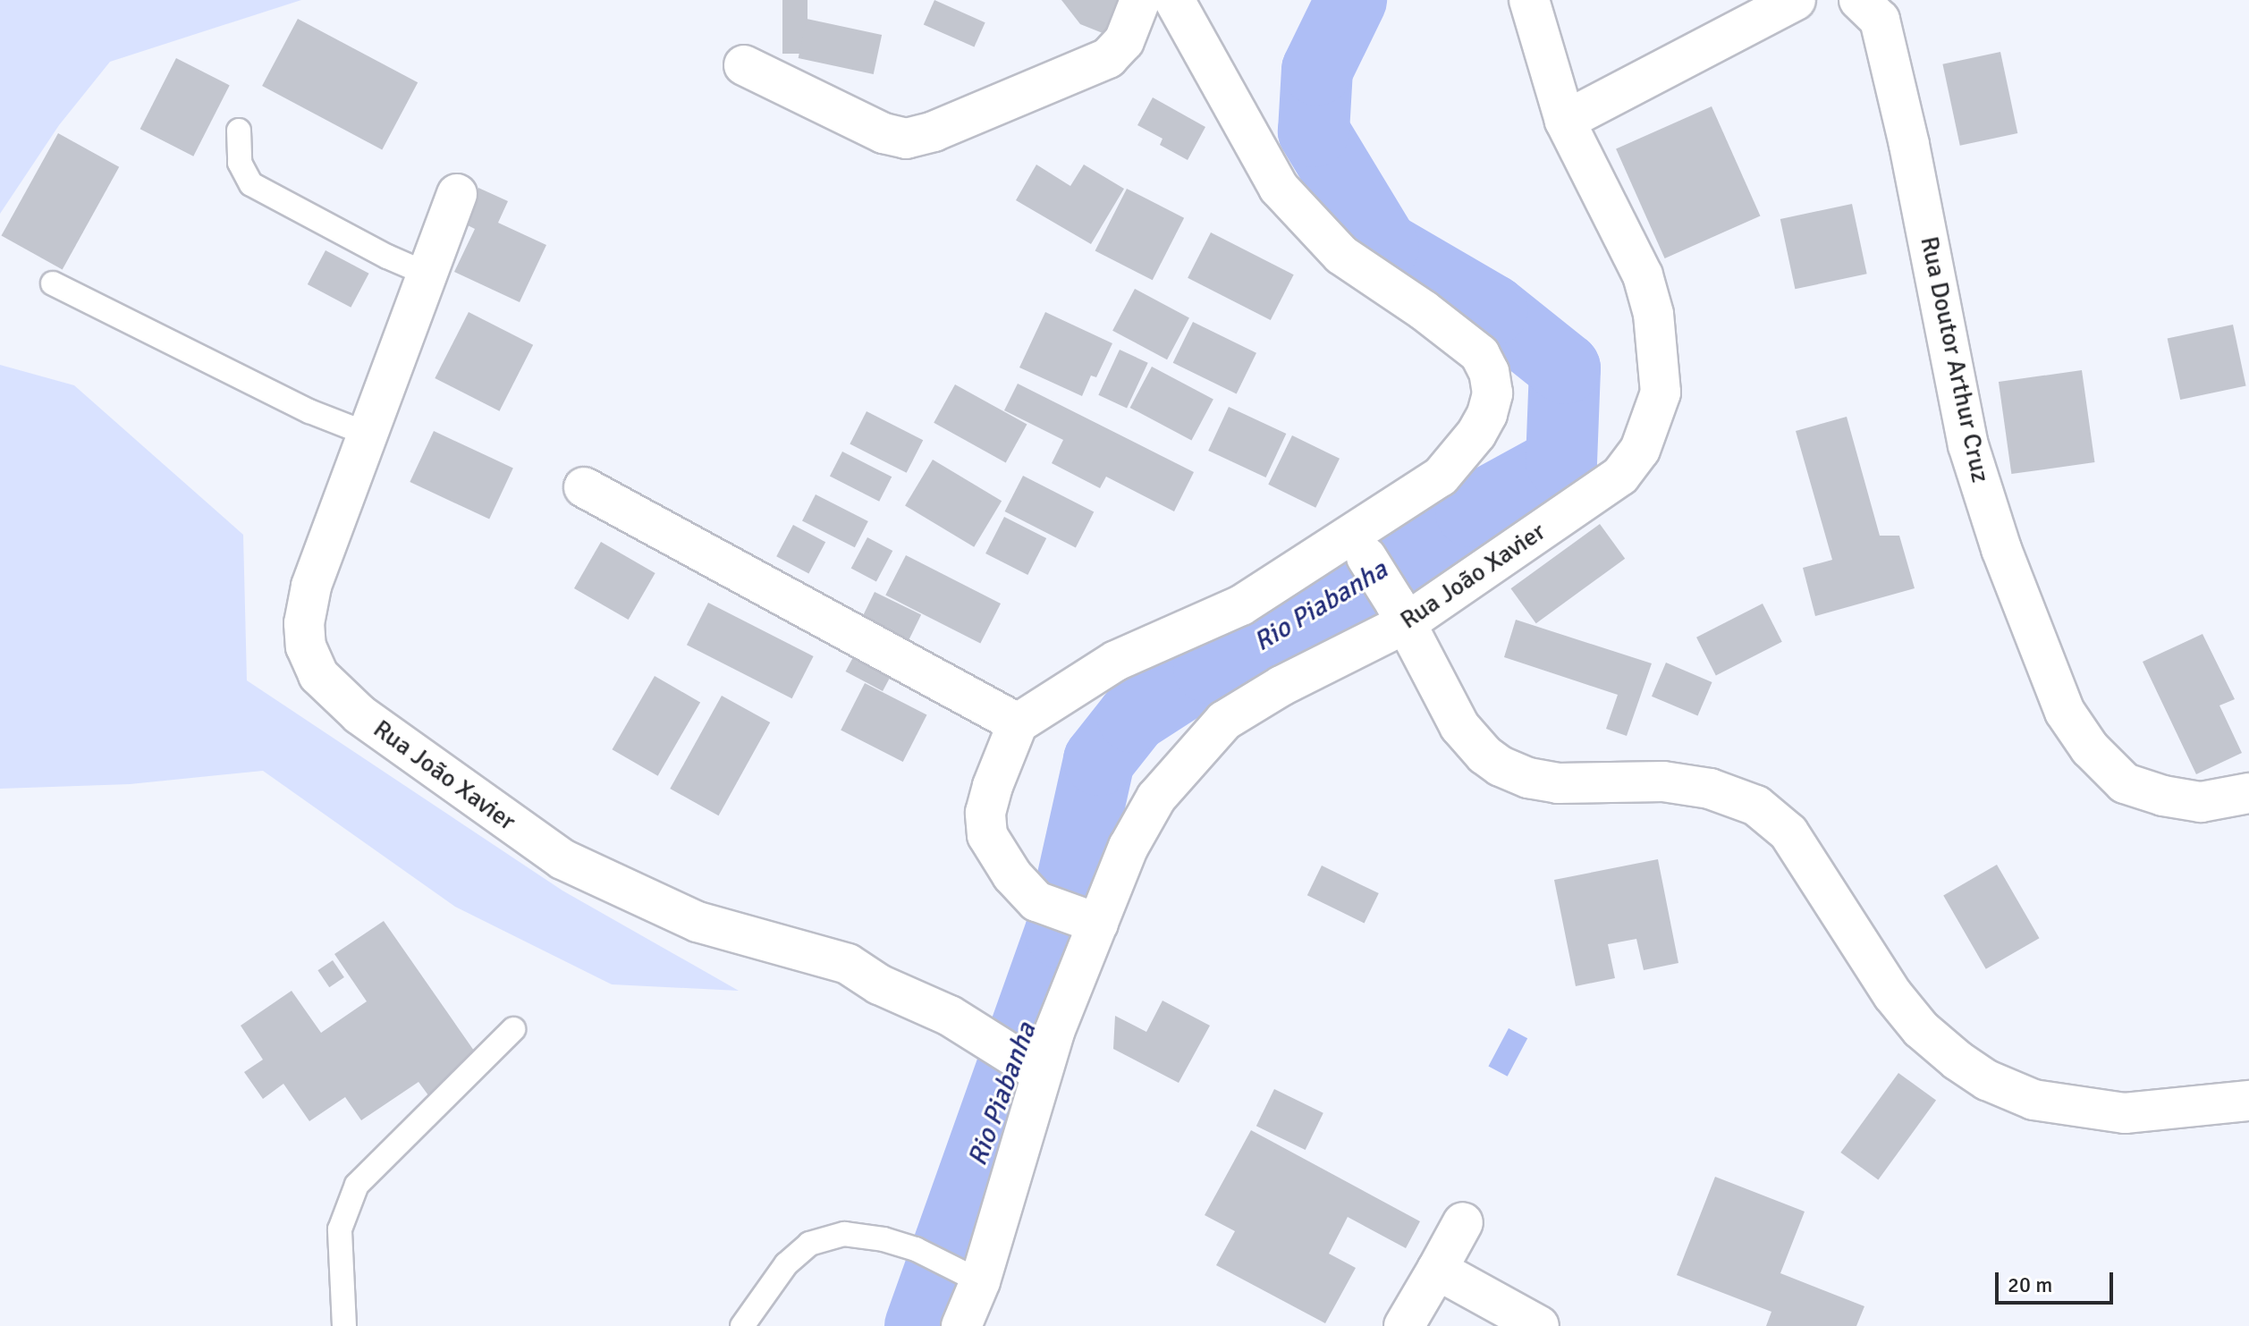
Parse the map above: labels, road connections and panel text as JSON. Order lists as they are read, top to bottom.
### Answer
{
  "streets": {
    "street": ["Rua Doutor Arthur Cruz", "Rua João Xavier"]
  },
  "water": ["Rio Piabanha"],
  "scale_bar": "20 m"
}
